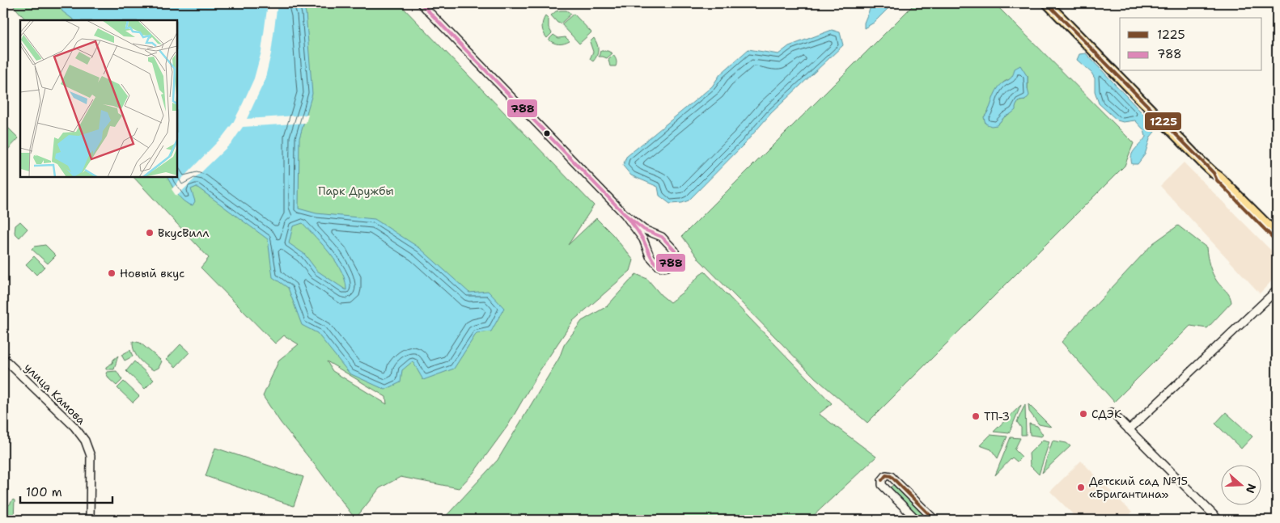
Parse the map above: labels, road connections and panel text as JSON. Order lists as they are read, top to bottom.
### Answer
{
  "streets": {
    "street": ["улица Камова"]
  },
  "parks": ["Парк Дружбы"],
  "places": [
    "ВкусВилл",
    "Новый вкус",
    "СДЭК",
    "ТП-3",
    "Детский сад №15 «Бригантина»"
  ],
  "lines": ["transit line 1225", "transit line 788"],
  "legend": ["1225", "788"],
  "scale_bar": "100 m",
  "north": "right"
}
